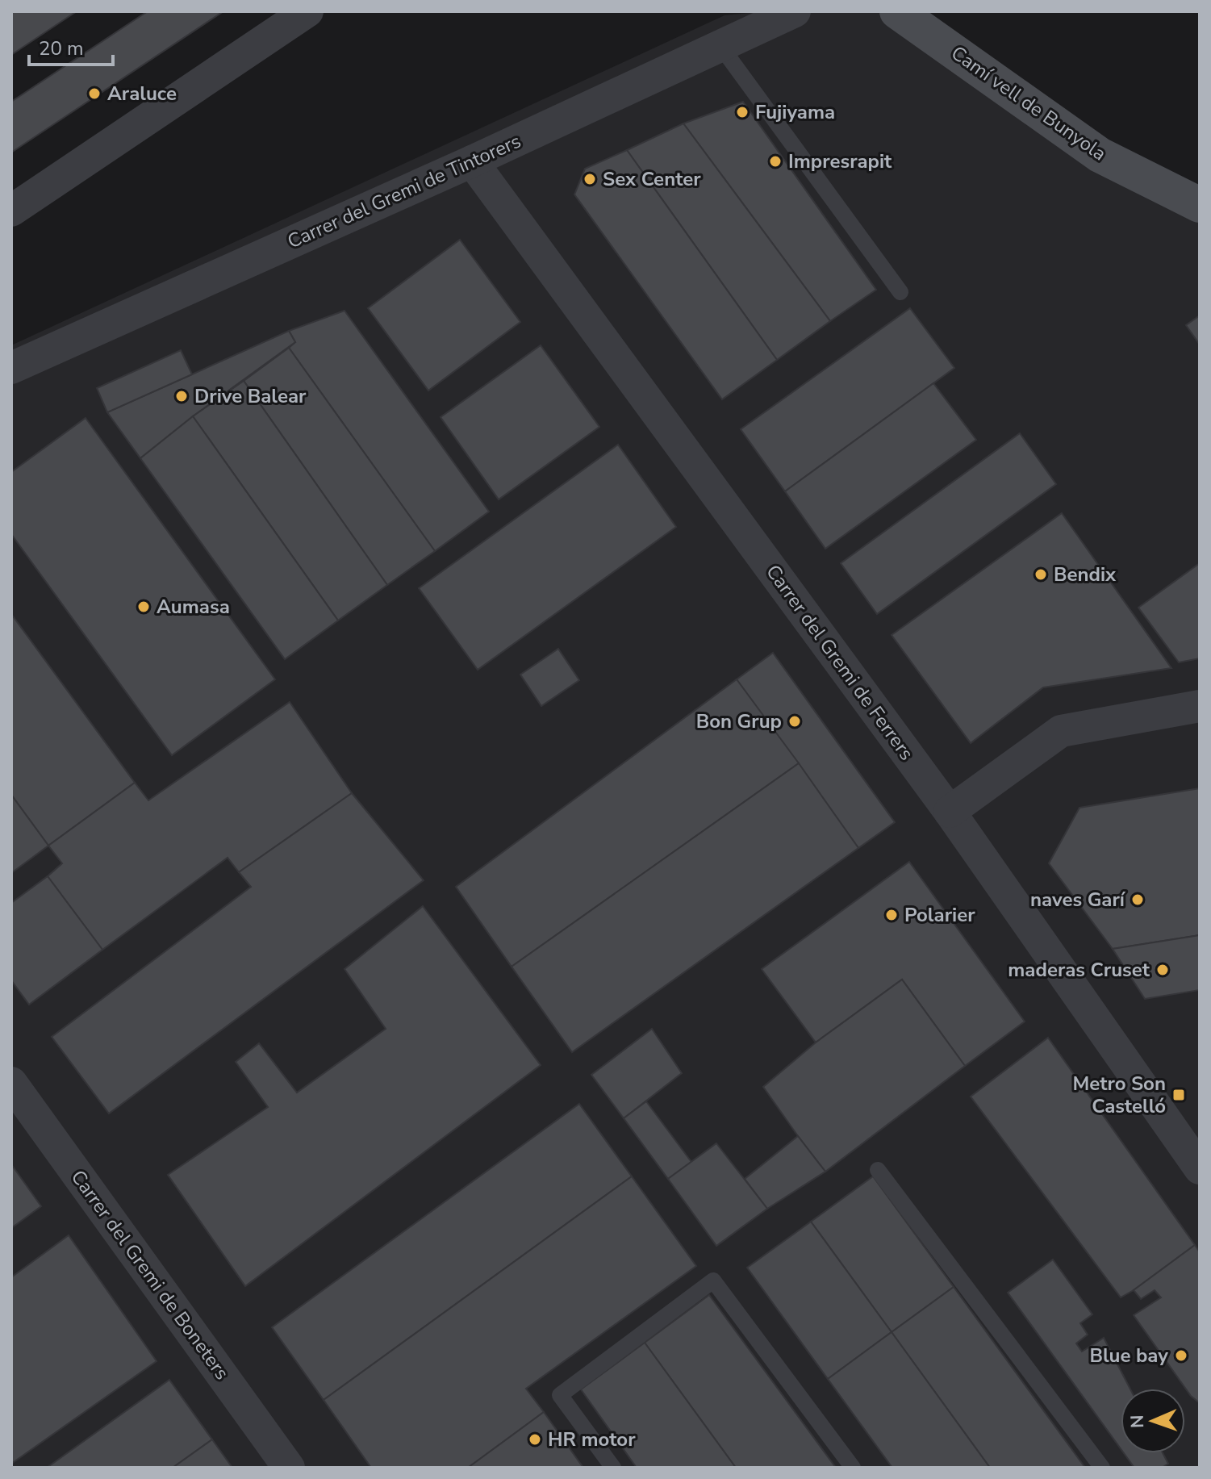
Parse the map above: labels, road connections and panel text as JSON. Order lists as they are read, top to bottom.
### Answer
{
  "streets": {
    "main road": ["Camí vell de Bunyola"],
    "street": ["Carrer del Gremi de Tintorers", "Carrer del Gremi de Ferrers", "Carrer del Gremi de Boneters"]
  },
  "crossings": [
    ["Carrer del Gremi de Tintorers", "Carrer del Gremi de Ferrers"]
  ],
  "places": {
    "other": [
      "Araluce",
      "Fujiyama",
      "Impresrapit",
      "Sex Center",
      "Drive Balear",
      "Bendix",
      "Aumasa",
      "Bon Grup",
      "naves Garí",
      "Polarier",
      "maderas Cruset",
      "Blue bay",
      "HR motor"
    ],
    "transit": ["Metro Son Castelló"]
  },
  "scale_bar": "20 m",
  "north": "left"
}
